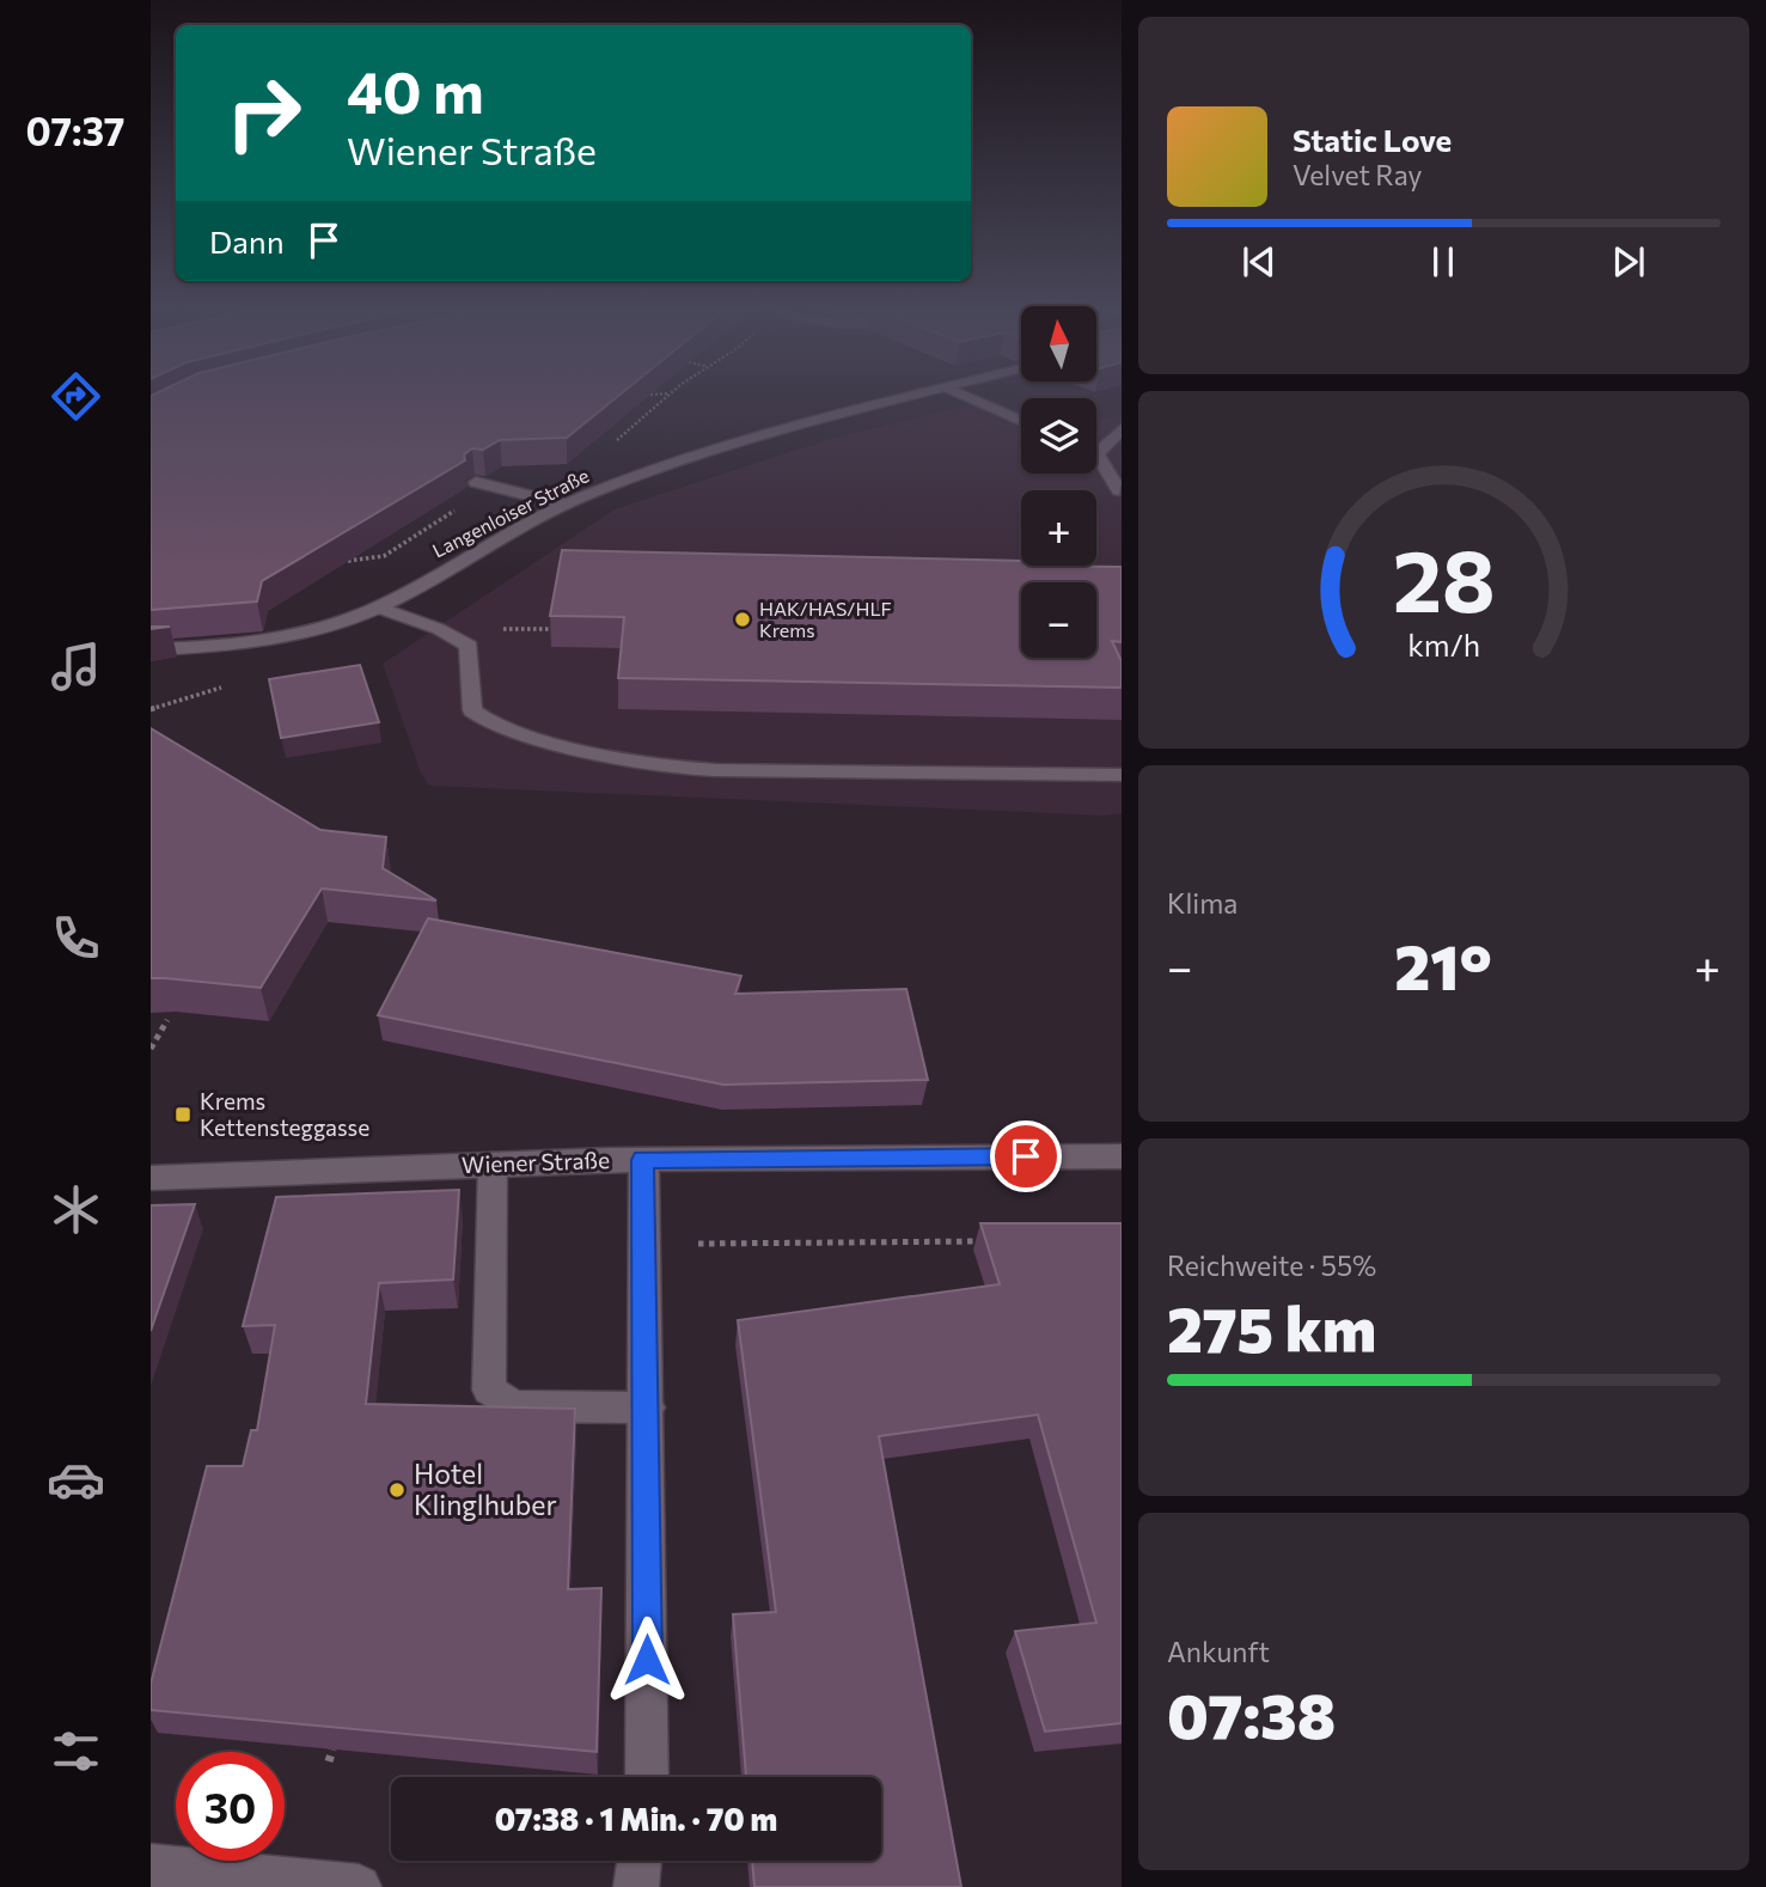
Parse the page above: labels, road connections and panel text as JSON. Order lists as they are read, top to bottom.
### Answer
{
  "streets": {
    "street": ["Langenloiser Straße", "Wiener Straße"]
  },
  "places": {
    "other": ["HAK/HAS/HLF Krems", "Hotel Klinglhuber"],
    "transit": ["Krems Kettensteggasse"]
  },
  "north": "top",
  "page": {
    "tabs": "07:37",
    "turn": ["40 m", "Wiener Straße"],
    "song": ["Static Love", "Velvet Ray"],
    "then": "Dann",
    "map_buttons": ["+", "−"],
    "tile": [
      "Klima",
      ["Reichweite · 55%", "275 km"],
      ["Ankunft", "07:38"]
    ],
    "heat": ["−", "21°", "+"],
    "limit": "30",
    "trip": "07:38 · 1 Min. · 70 m",
    "gauge": ["28", "km/h"]
  }
}
